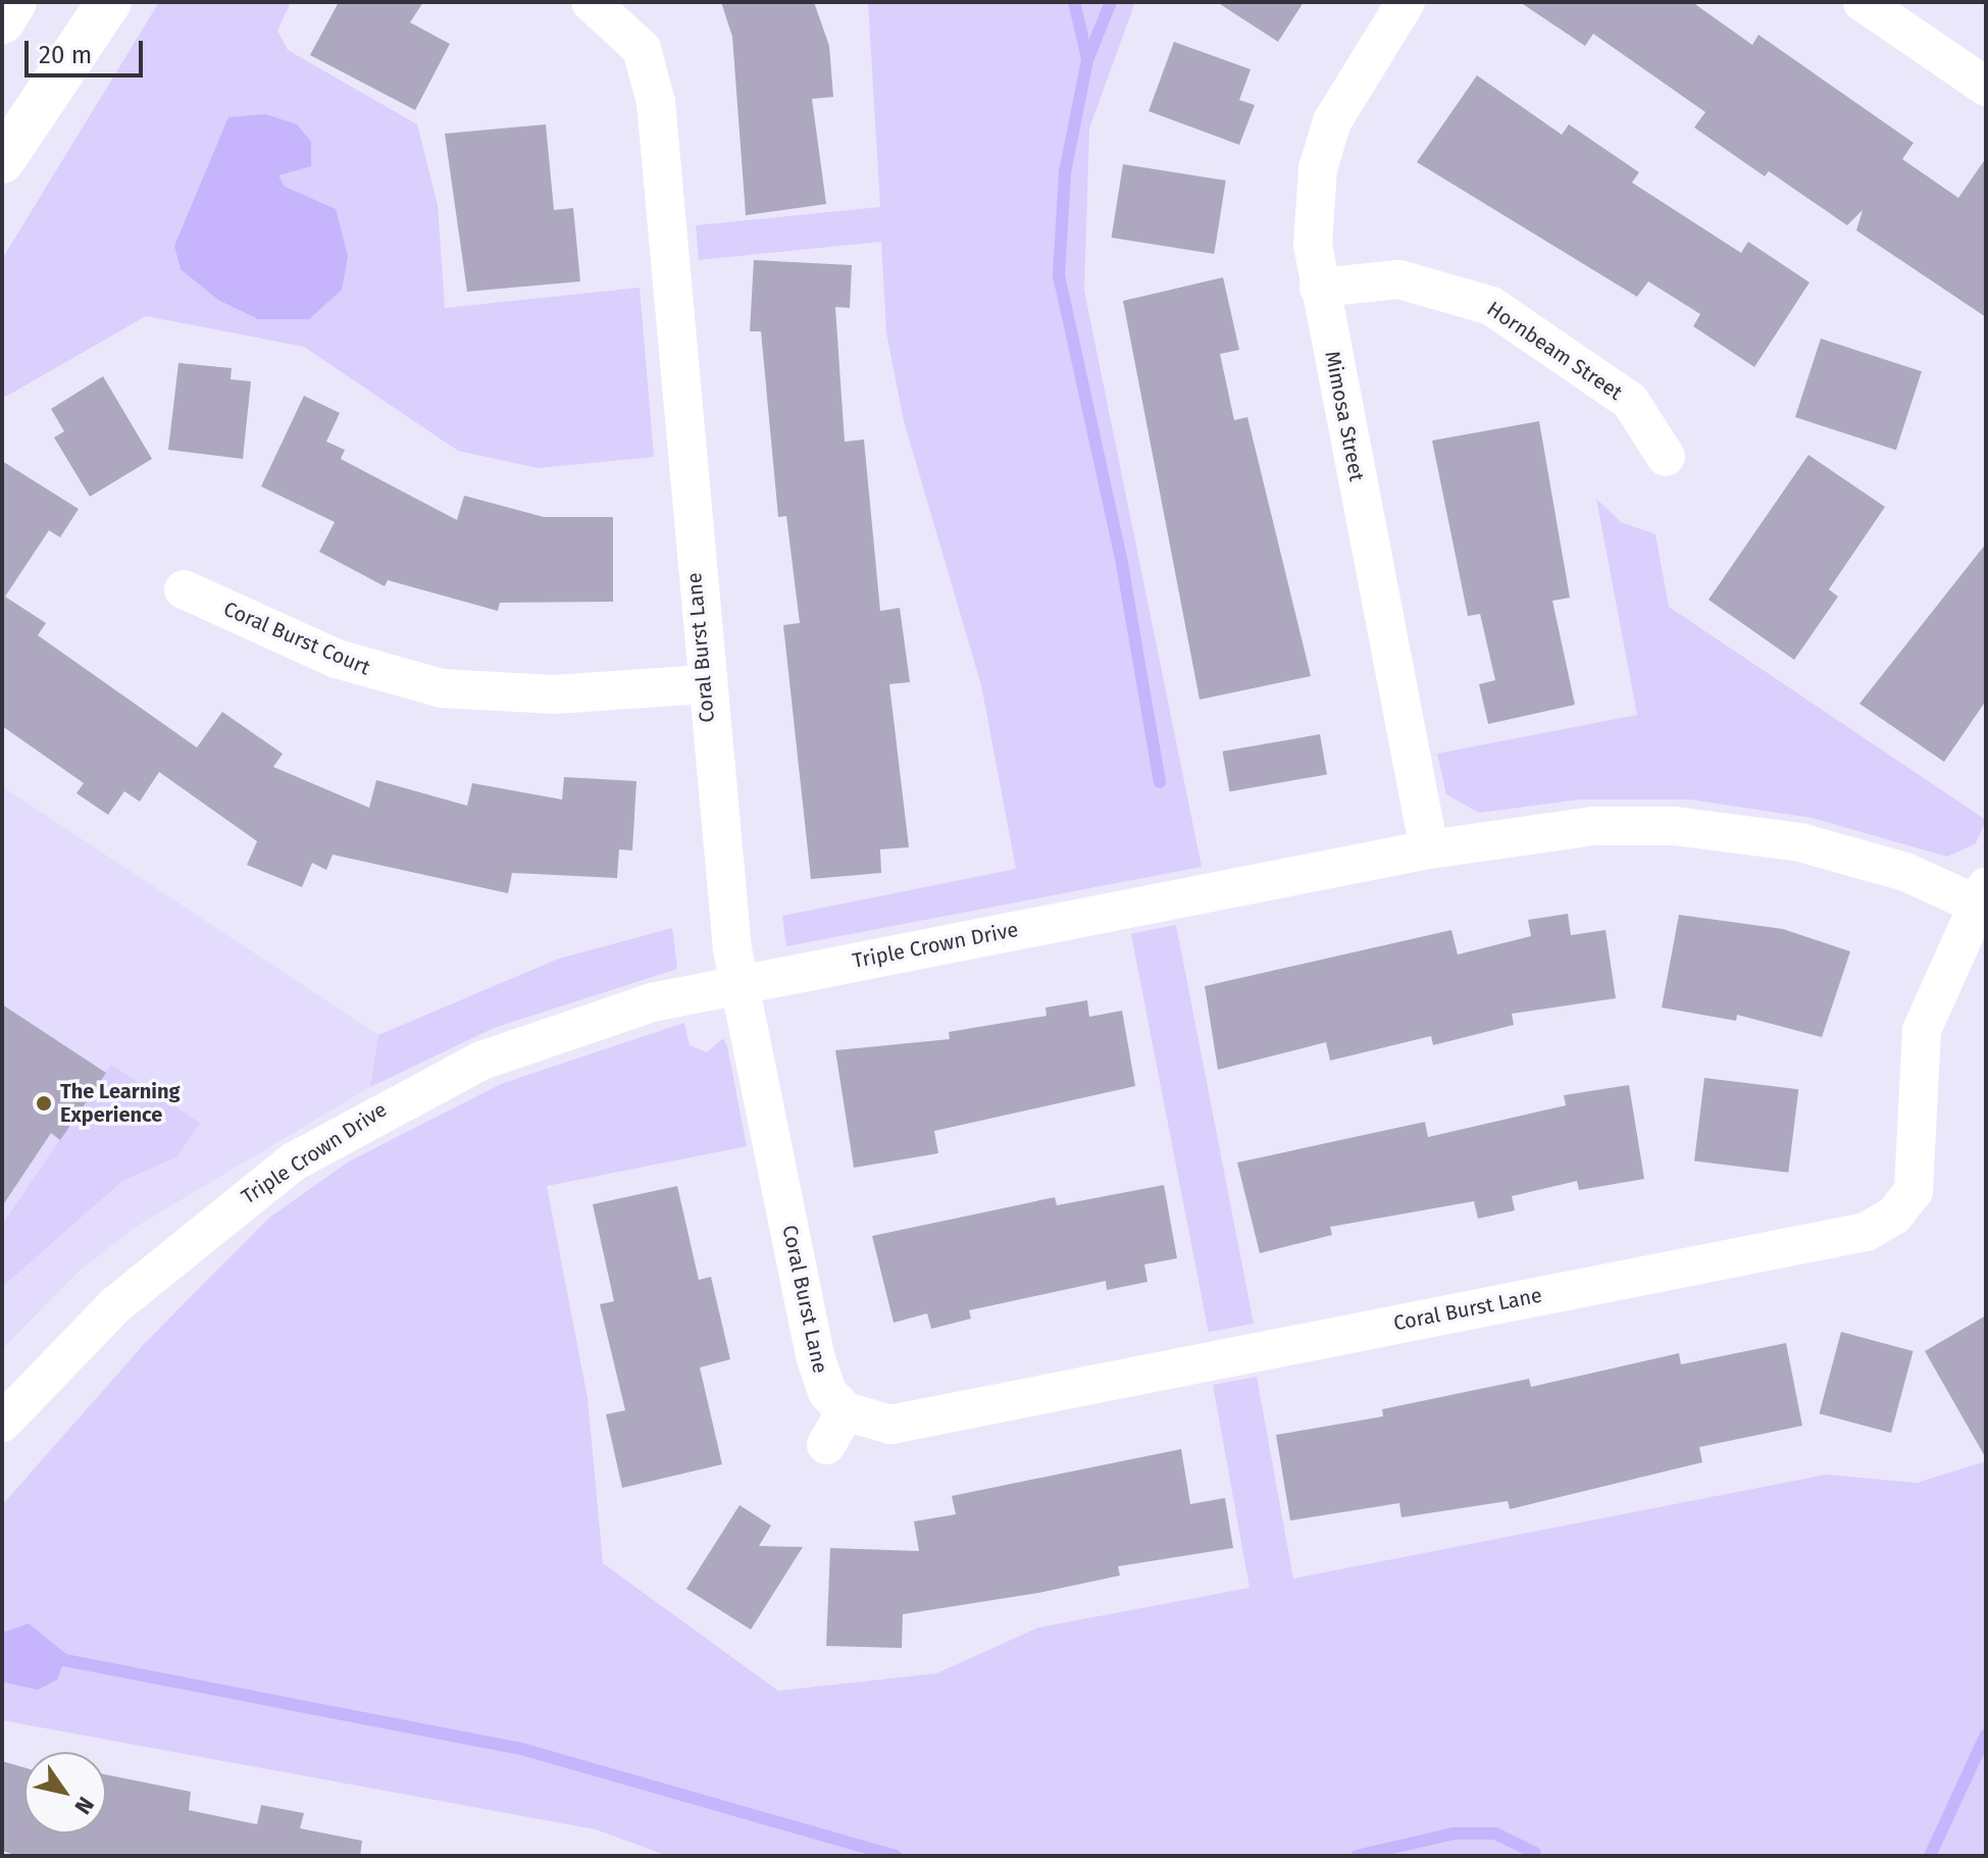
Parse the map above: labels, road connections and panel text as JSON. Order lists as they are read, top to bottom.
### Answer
{
  "streets": {
    "street": [
      "Hornbeam Street",
      "Mimosa Street",
      "Coral Burst Court",
      "Coral Burst Lane",
      "Triple Crown Drive"
    ]
  },
  "crossings": [
    ["Hornbeam Street", "Mimosa Street"],
    ["Mimosa Street", "Triple Crown Drive"],
    ["Coral Burst Court", "Coral Burst Lane"],
    ["Coral Burst Lane", "Triple Crown Drive"]
  ],
  "places": ["The Learning Experience"],
  "scale_bar": "20 m",
  "north": "bottom right"
}
